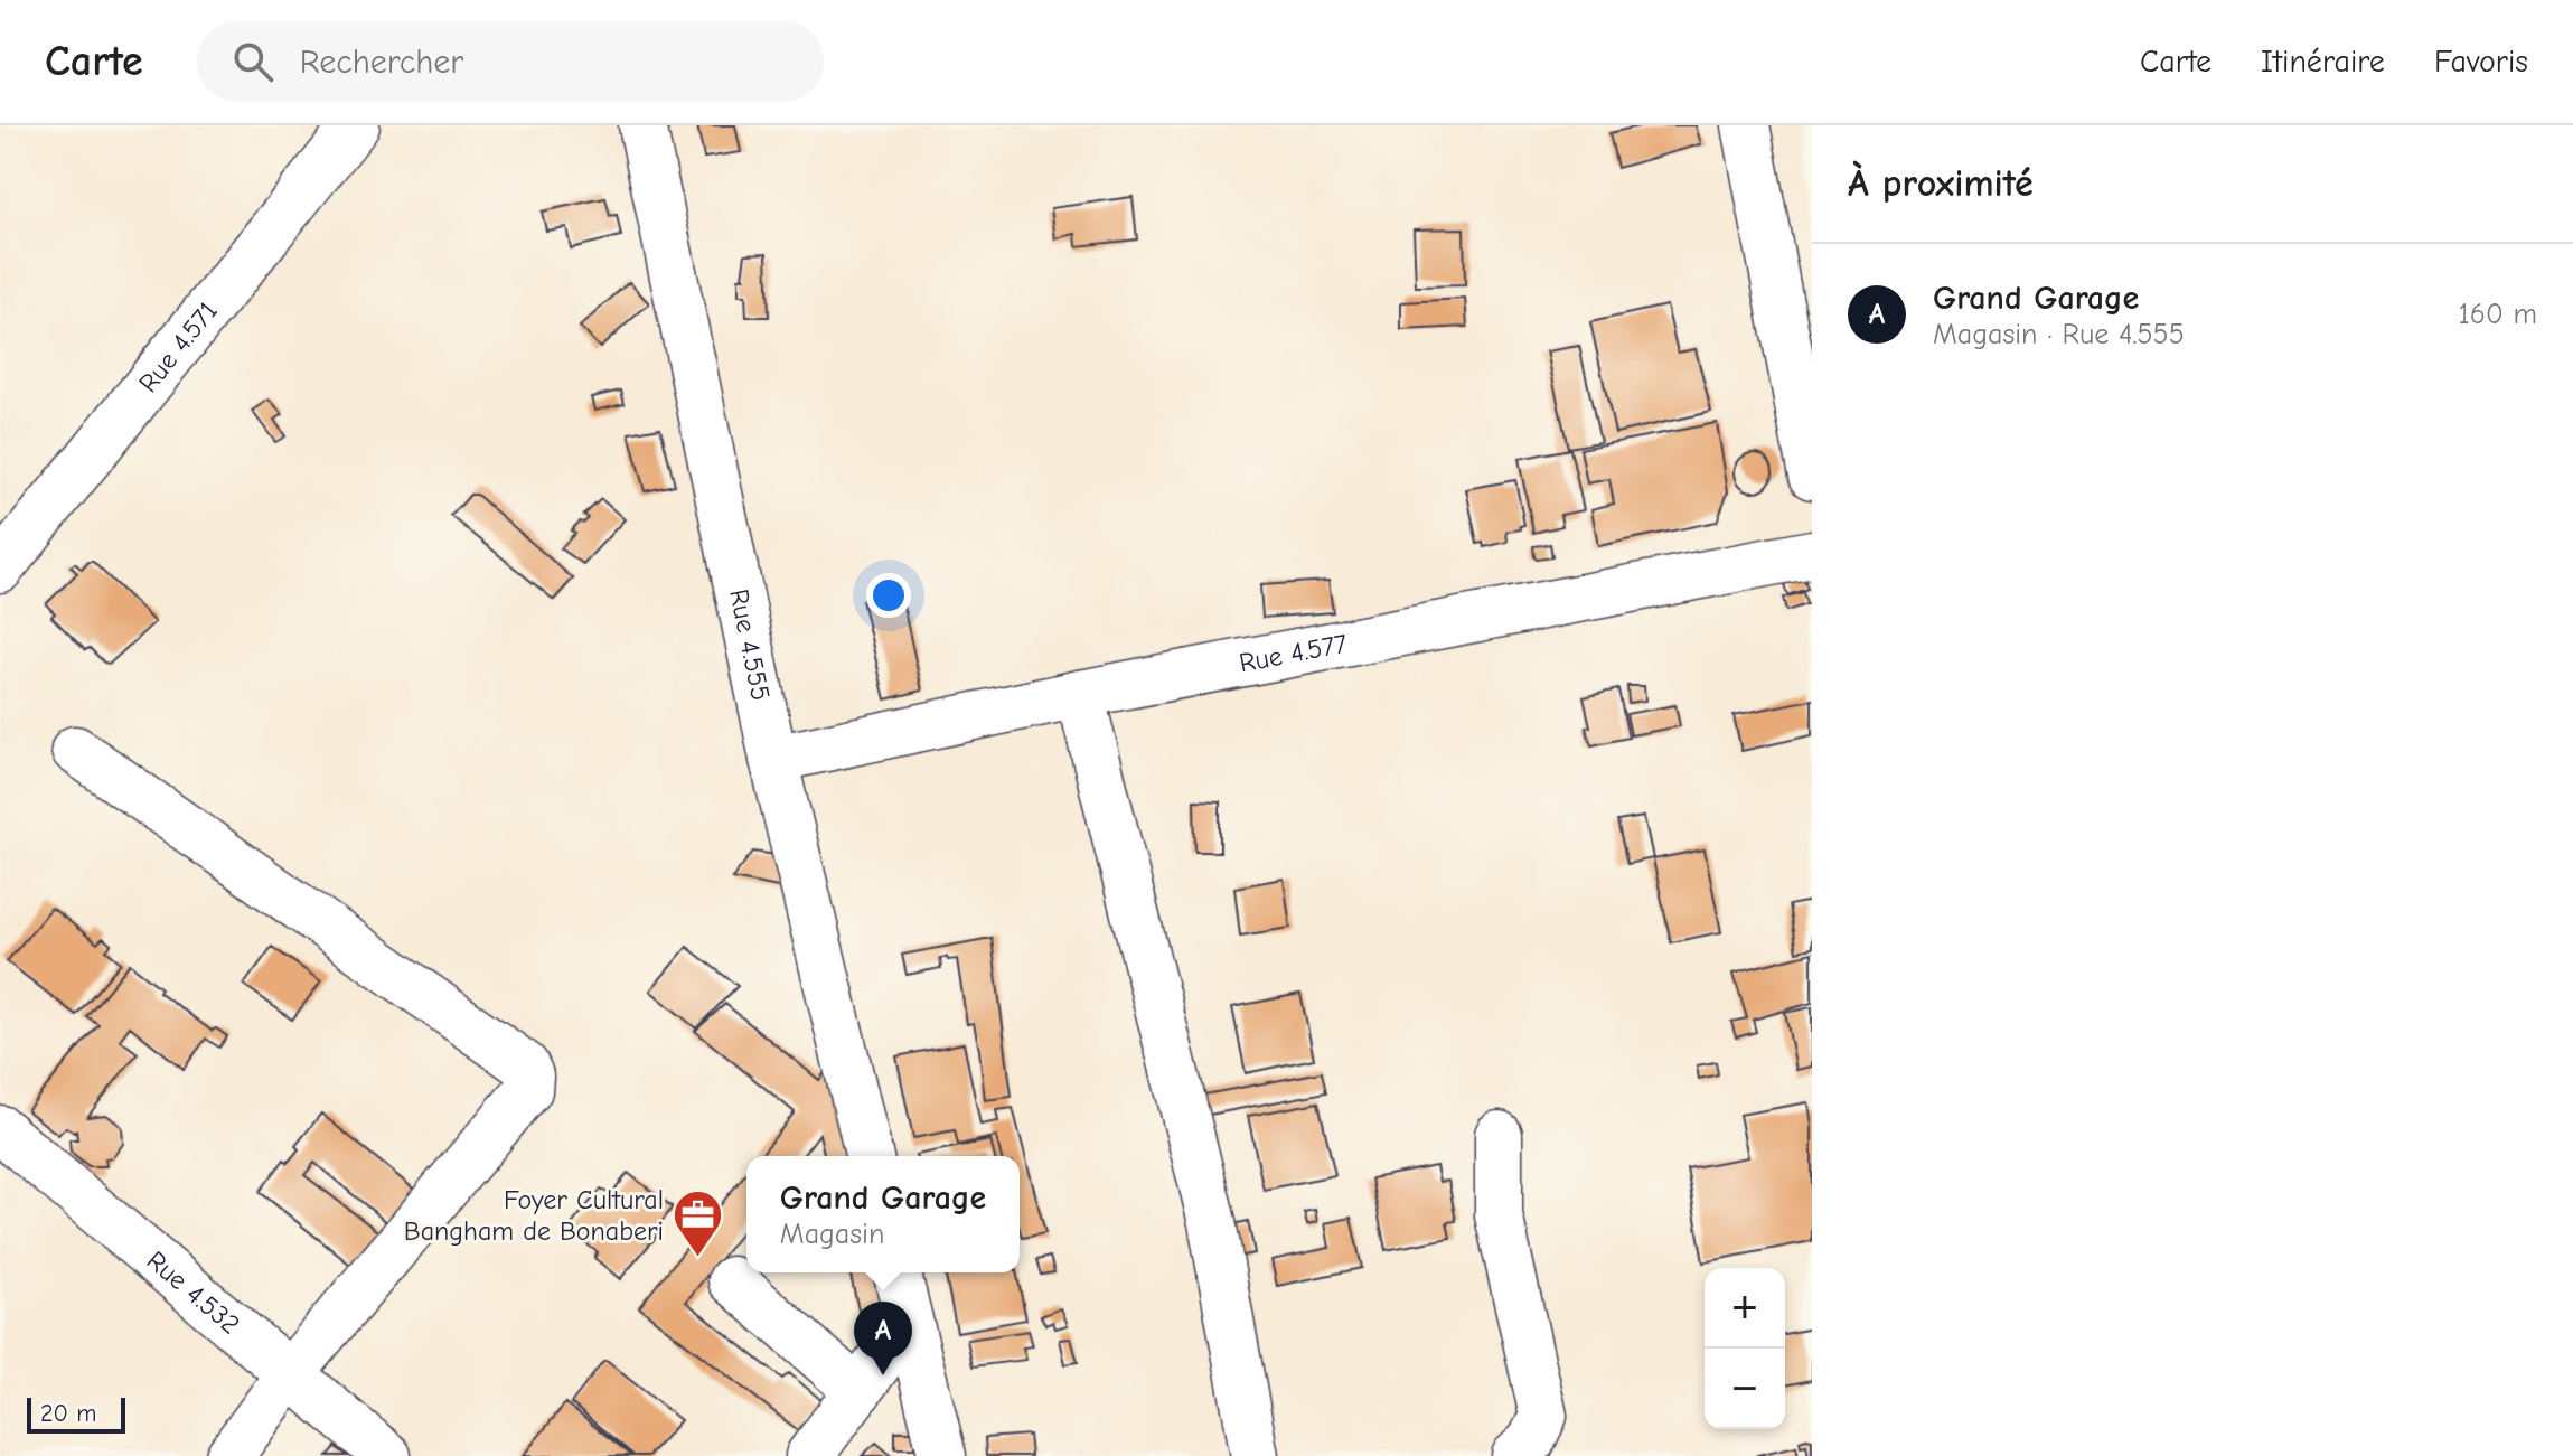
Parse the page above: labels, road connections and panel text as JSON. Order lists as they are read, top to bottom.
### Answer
{
  "streets": {
    "street": [
      "Rue 4.571",
      "Rue 4.555",
      "Rue 4.577",
      "Rue 4.532"
    ]
  },
  "crossings": [
    ["Rue 4.555", "Rue 4.577"]
  ],
  "places": {
    "office": ["Foyer Cultural Bangham de Bonaberi"]
  },
  "scale_bar": "20 m",
  "page": {
    "header": "Carte",
    "search": "Rechercher",
    "nav": ["Carte", "Itinéraire", "Favoris"],
    "heading": "À proximité",
    "list": [
      {
        "mark": "A",
        "name": "Grand Garage",
        "note": "Magasin · Rue 4.555",
        "value": "160 m"
      }
    ],
    "popup": ["Grand Garage", "Magasin"],
    "map_buttons": ["+", "−"],
    "pins": "A",
    "scale": "20 m"
  }
}
